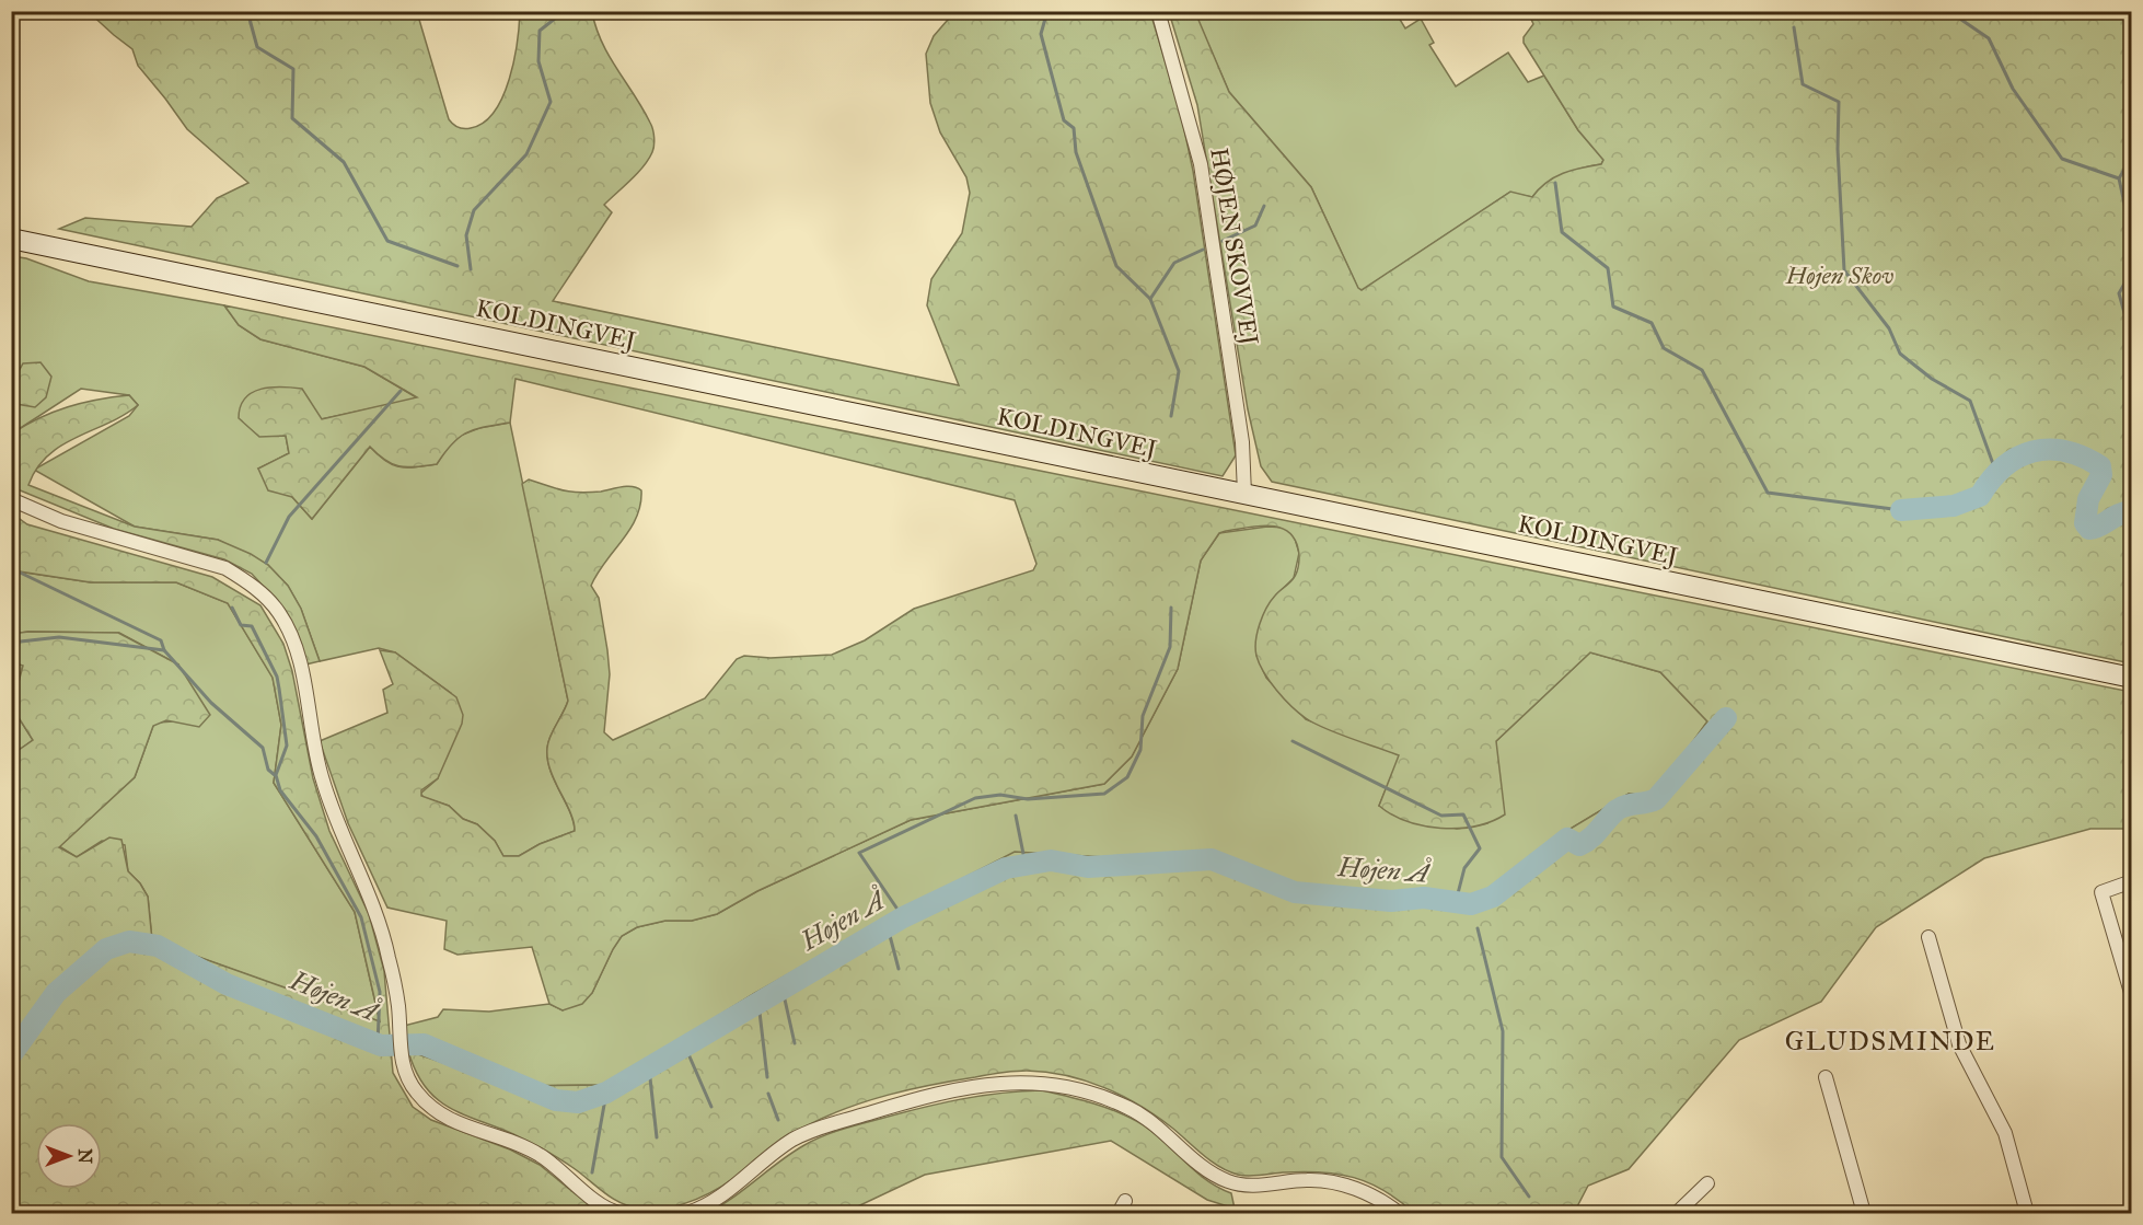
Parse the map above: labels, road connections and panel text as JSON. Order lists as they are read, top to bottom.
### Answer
{
  "streets": {
    "main road": ["KOLDINGVEJ"],
    "street": ["HØJEN SKOVVEJ"]
  },
  "crossings": [
    ["HØJEN SKOVVEJ", "KOLDINGVEJ"]
  ],
  "districts": ["GLUDSMINDE"],
  "water": ["Højen Å"],
  "parks": ["Højen Skov"],
  "north": "right"
}
